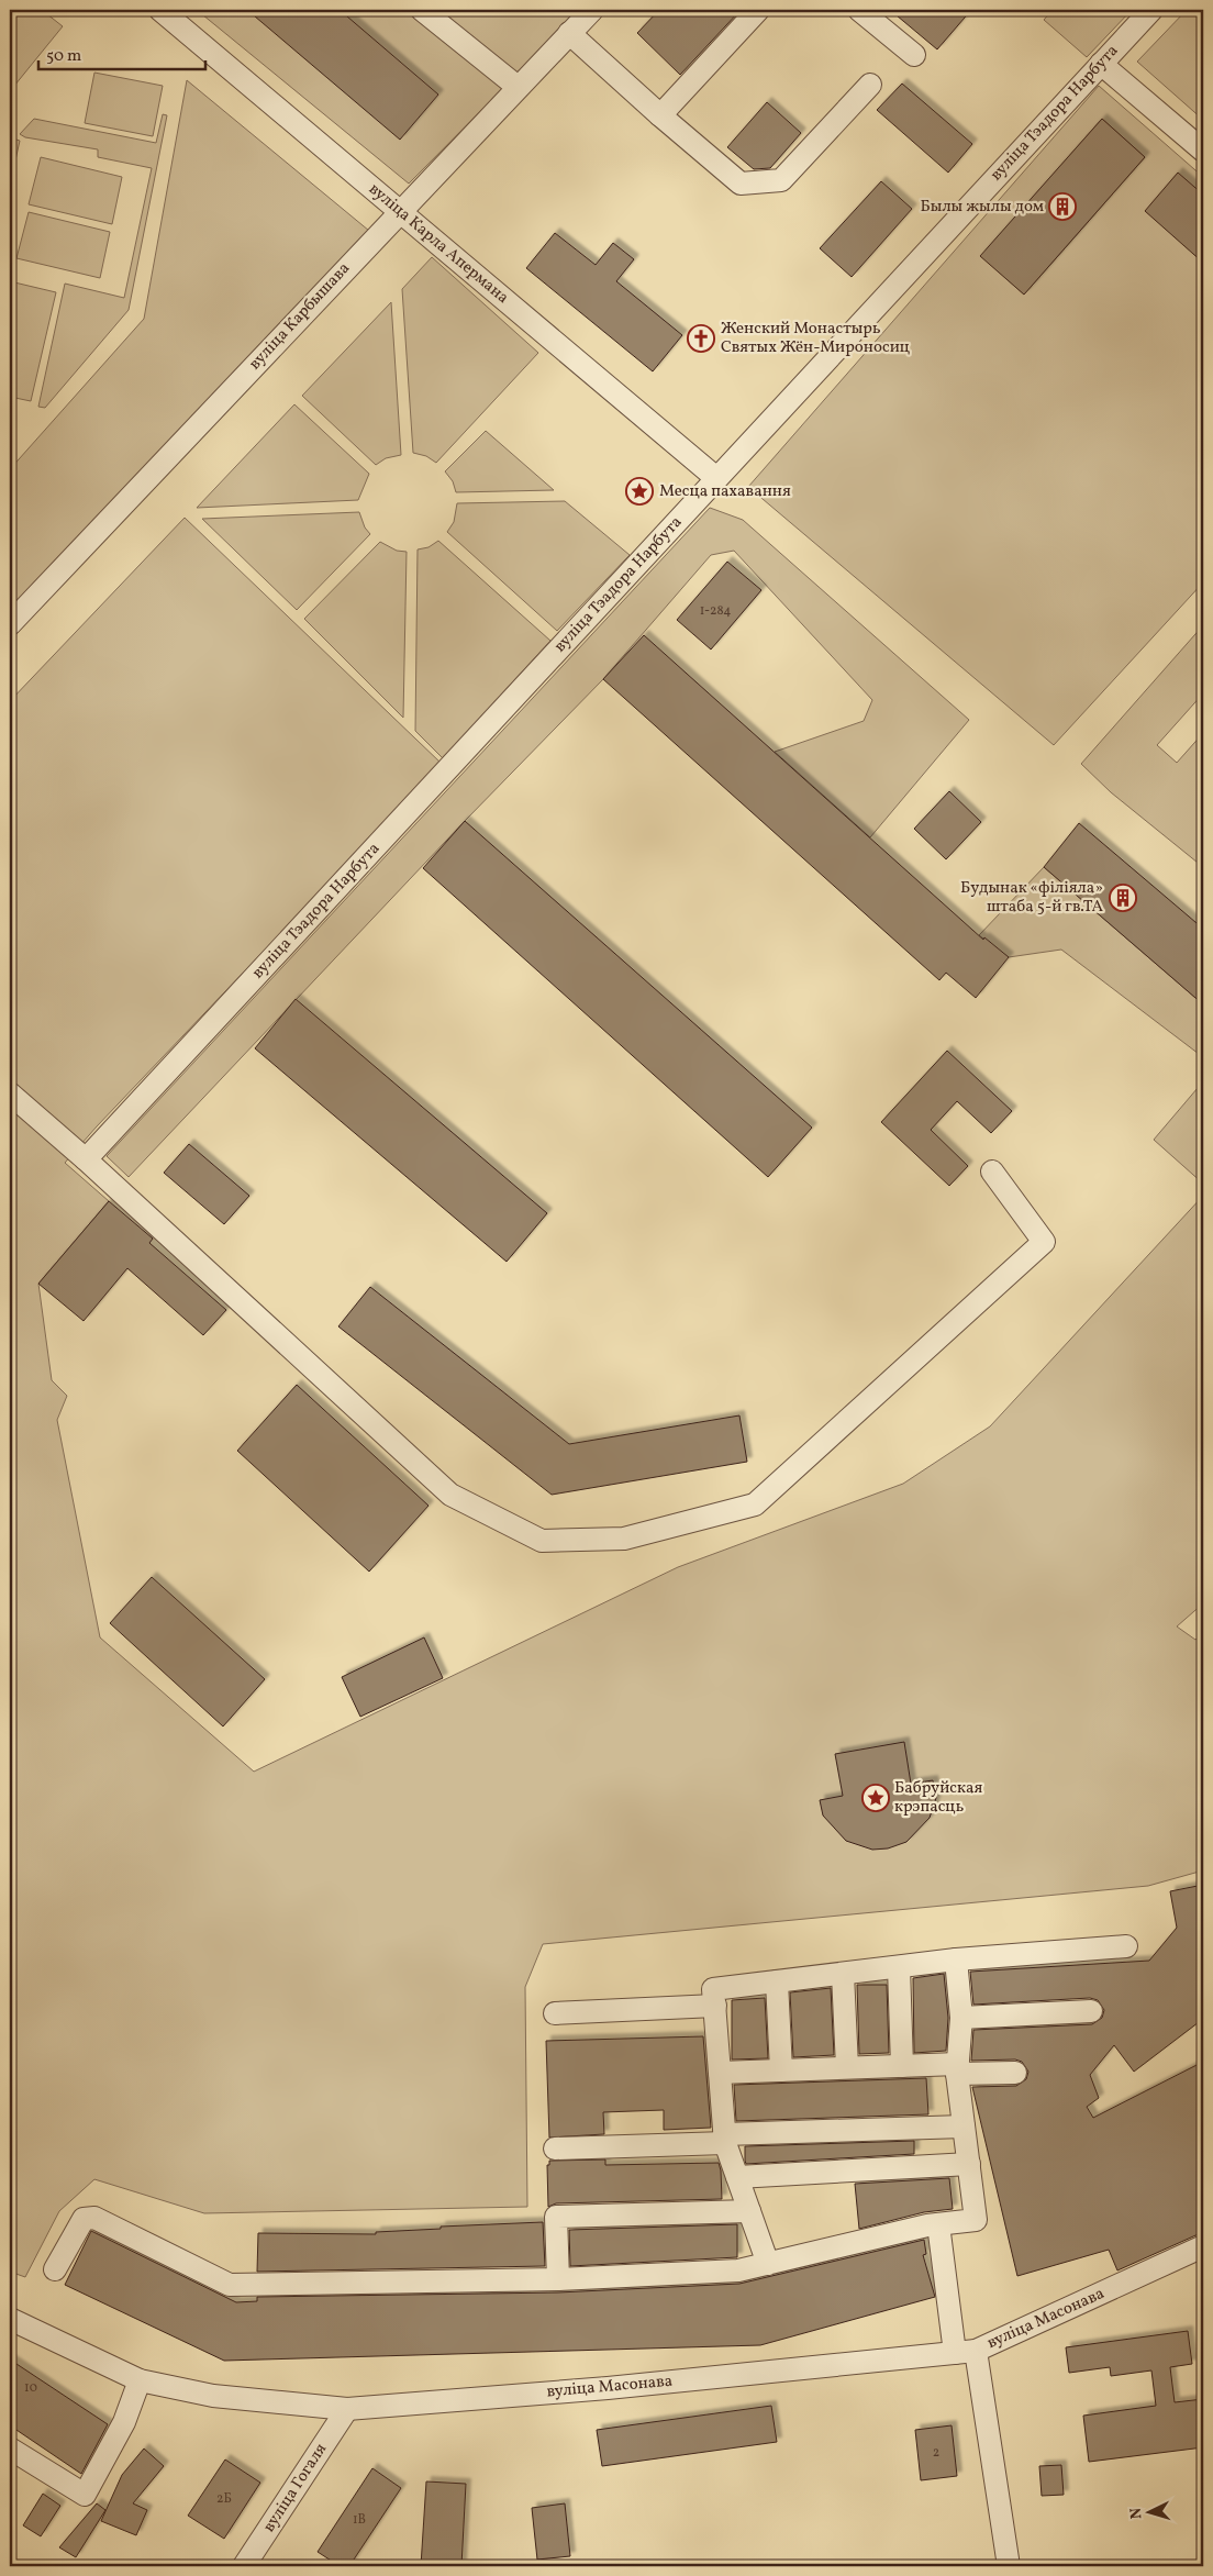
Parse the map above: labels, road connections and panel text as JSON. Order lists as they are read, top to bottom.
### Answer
{
  "streets": {
    "street": [
      "вуліца Тэадора Нарбута",
      "вуліца Карла Апермана",
      "вуліца Карбышава",
      "вуліца Масонава",
      "вуліца Гогаля"
    ]
  },
  "crossings": [
    ["вуліца Тэадора Нарбута", "вуліца Карла Апермана"],
    ["вуліца Карла Апермана", "вуліца Карбышава"],
    ["вуліца Масонава", "вуліца Гогаля"]
  ],
  "places": {
    "building": ["Былы жылы дом", "Будынак «філіяла» штаба 5-й гв.ТА"],
    "church": ["Женский Монастырь Святых Жён-Мироносиц"],
    "place": ["Месца пахавання", "Бабруйская крэпасць"]
  },
  "house_numbers": [
    "1-284",
    "10",
    "2",
    "2Б",
    "1В"
  ],
  "scale_bar": "50 m",
  "north": "left"
}
